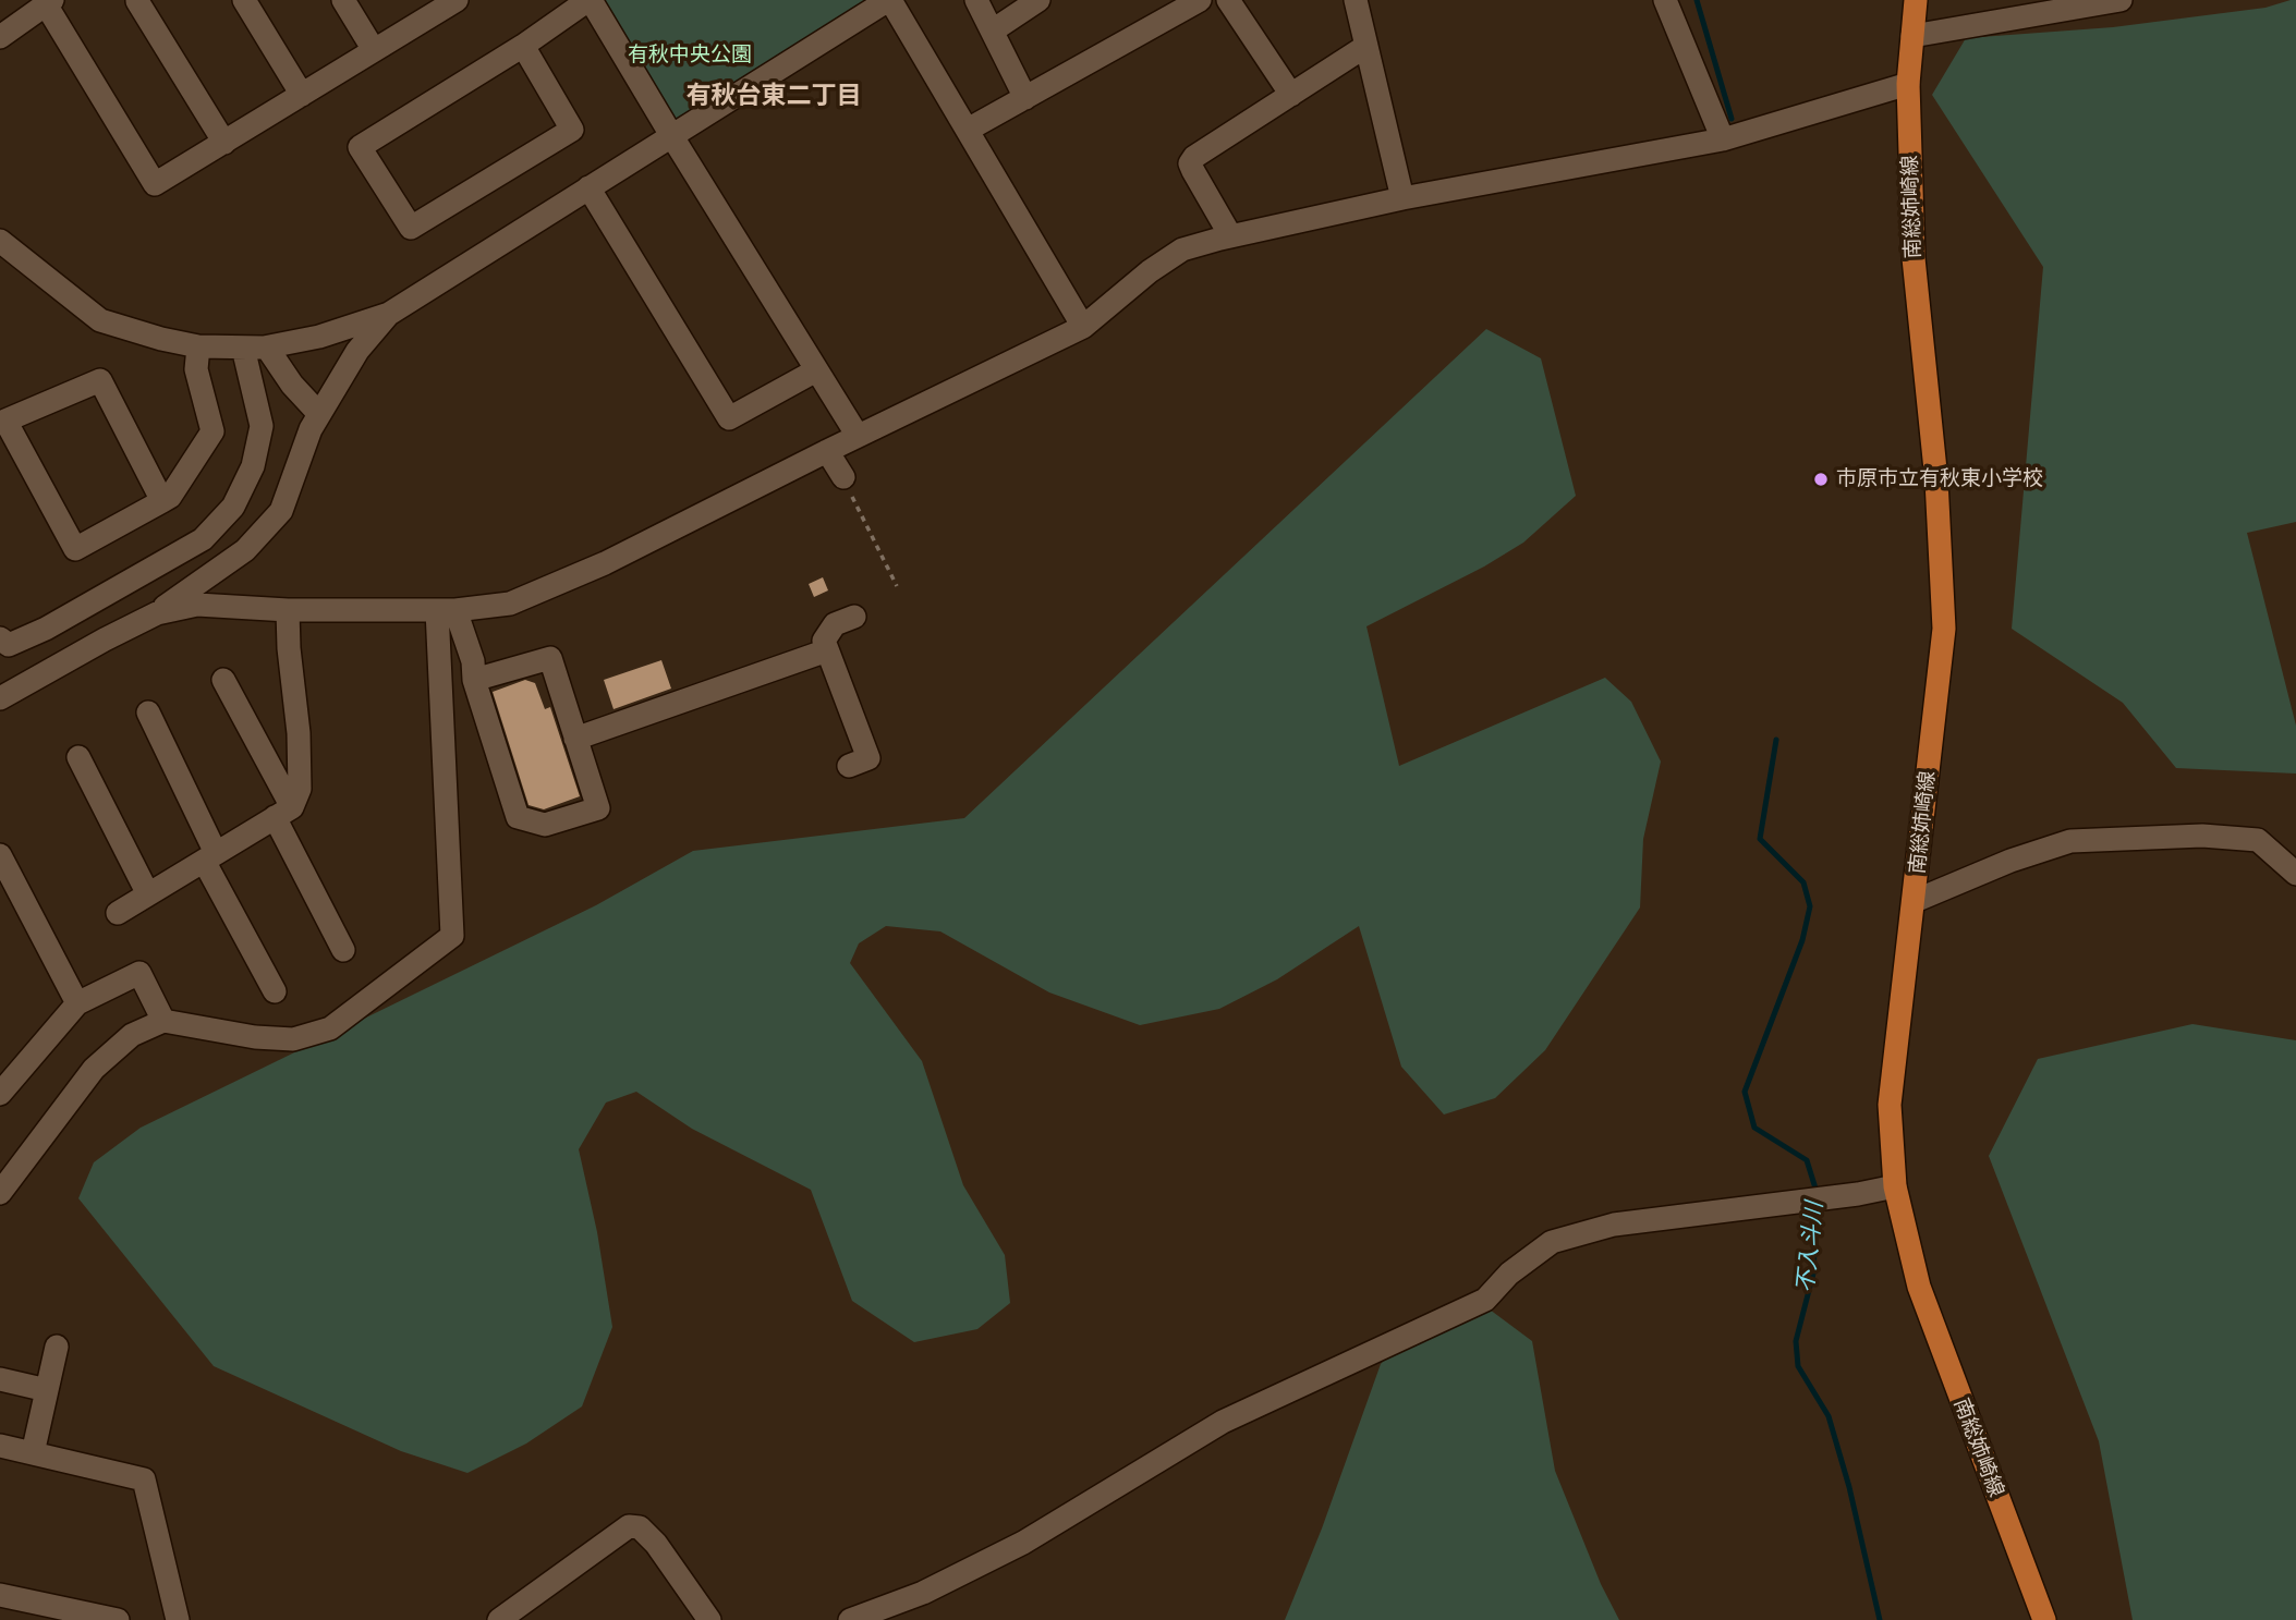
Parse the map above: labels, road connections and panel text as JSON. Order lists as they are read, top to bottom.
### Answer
{
  "streets": {
    "main road": ["南総姉崎線"]
  },
  "districts": ["有秋台東二丁目"],
  "water": ["不入斗川"],
  "parks": ["有秋中央公園"],
  "places": ["市原市立有秋東小学校"]
}
